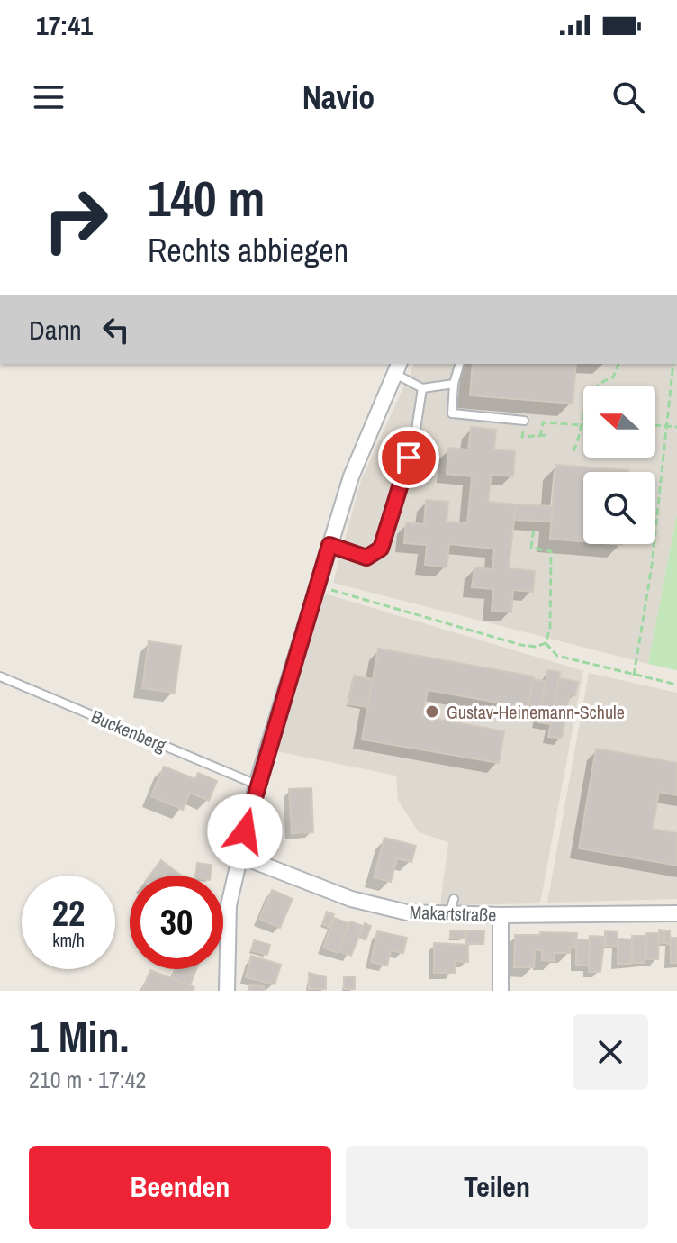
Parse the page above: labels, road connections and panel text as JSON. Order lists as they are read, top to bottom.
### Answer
{
  "streets": {
    "street": ["Makartstraße"],
    "lane": ["Buckenberg"]
  },
  "places": ["Gustav-Heinemann-Schule"],
  "north": "left",
  "page": {
    "status": "17:41",
    "header": "Navio",
    "turn": ["140 m", "Rechts abbiegen"],
    "then": "Dann",
    "speed": "22 km/h",
    "limit": "30",
    "heading": ["1 Min.", "210 m · 17:42"],
    "buttons": ["Beenden", "Teilen"]
  }
}
